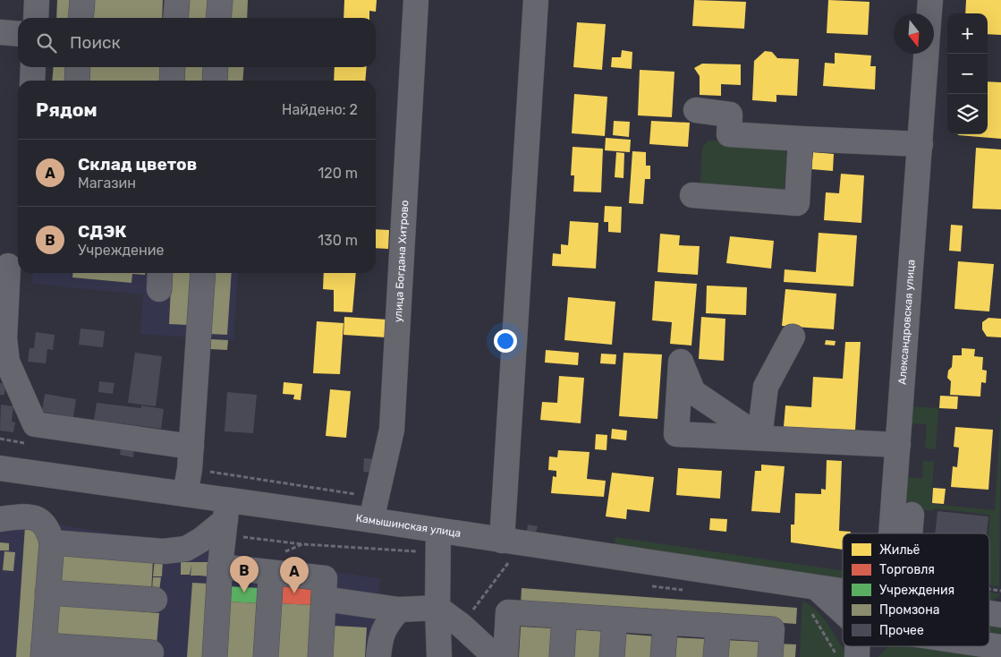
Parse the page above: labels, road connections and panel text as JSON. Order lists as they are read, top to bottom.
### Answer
{
  "streets": {
    "street": ["улица Богдана Хитрово", "Александровская улица", "Камышинская улица"]
  },
  "crossings": [
    ["улица Богдана Хитрово", "Камышинская улица"]
  ],
  "legend": [
    "Жильё",
    "Торговля",
    "Учреждения",
    "Промзона",
    "Прочее"
  ],
  "north": "bottom",
  "page": {
    "map_buttons": ["+", "−"],
    "search": "Поиск",
    "heading": ["Рядом", "Найдено: 2"],
    "list": [
      {
        "mark": "A",
        "name": "Склад цветов",
        "note": "Магазин",
        "value": "120 m"
      },
      {
        "mark": "B",
        "name": "СДЭК",
        "note": "Учреждение",
        "value": "130 m"
      }
    ],
    "pins": ["B", "A"]
  }
}
